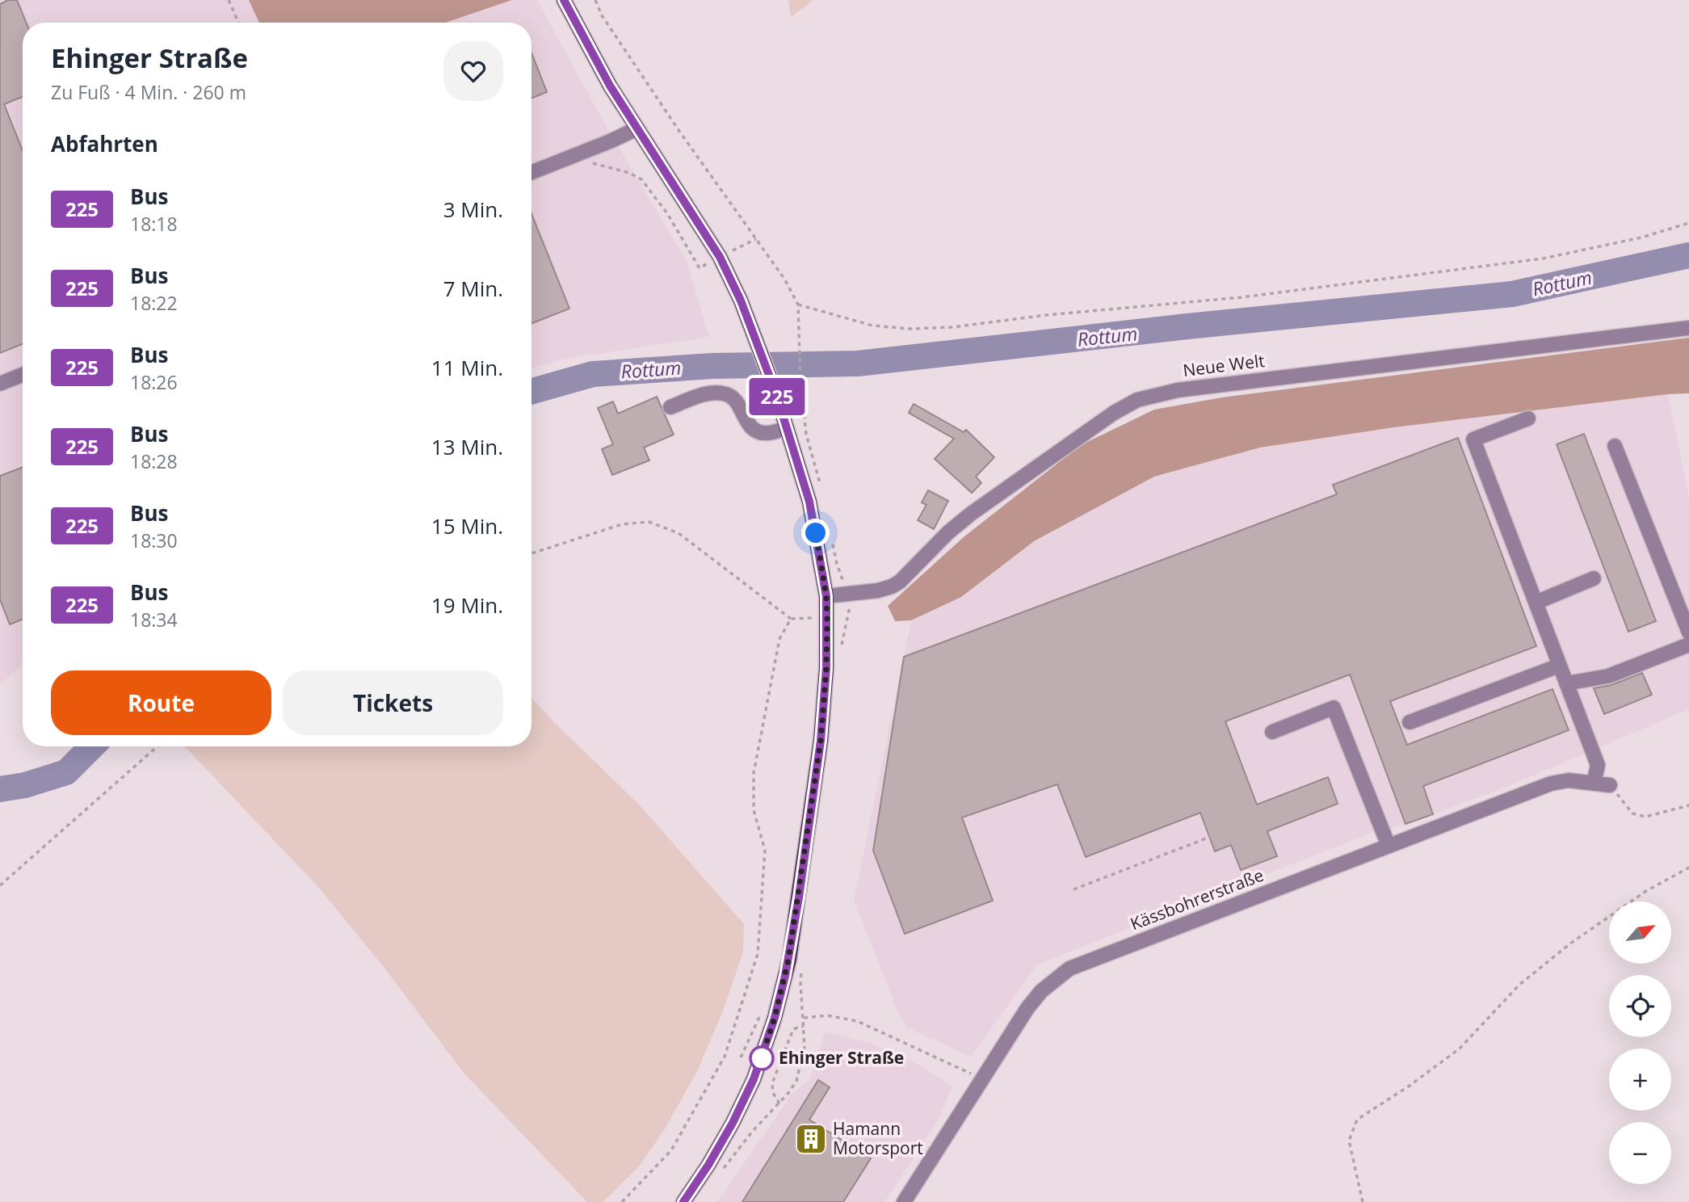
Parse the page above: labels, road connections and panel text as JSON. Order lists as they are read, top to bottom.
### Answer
{
  "streets": {
    "street": ["Neue Welt", "Kässbohrerstraße"]
  },
  "water": ["Rottum"],
  "places": {
    "other": ["Ehinger Straße"],
    "building": ["Hamann Motorsport"]
  },
  "lines": ["bus line 225"],
  "north": "top right",
  "page": {
    "on_map": "225",
    "heading": [
      ["Ehinger Straße", "Zu Fuß · 4 Min. · 260 m"],
      "Abfahrten"
    ],
    "list": [
      {
        "mark": "225",
        "name": "Bus",
        "note": "18:18",
        "value": "3 Min."
      },
      {
        "mark": "225",
        "name": "Bus",
        "note": "18:22",
        "value": "7 Min."
      },
      {
        "mark": "225",
        "name": "Bus",
        "note": "18:26",
        "value": "11 Min."
      },
      {
        "mark": "225",
        "name": "Bus",
        "note": "18:28",
        "value": "13 Min."
      },
      {
        "mark": "225",
        "name": "Bus",
        "note": "18:30",
        "value": "15 Min."
      },
      {
        "mark": "225",
        "name": "Bus",
        "note": "18:34",
        "value": "19 Min."
      }
    ],
    "buttons": ["Route", "Tickets"],
    "map_buttons": ["+", "−"]
  }
}
